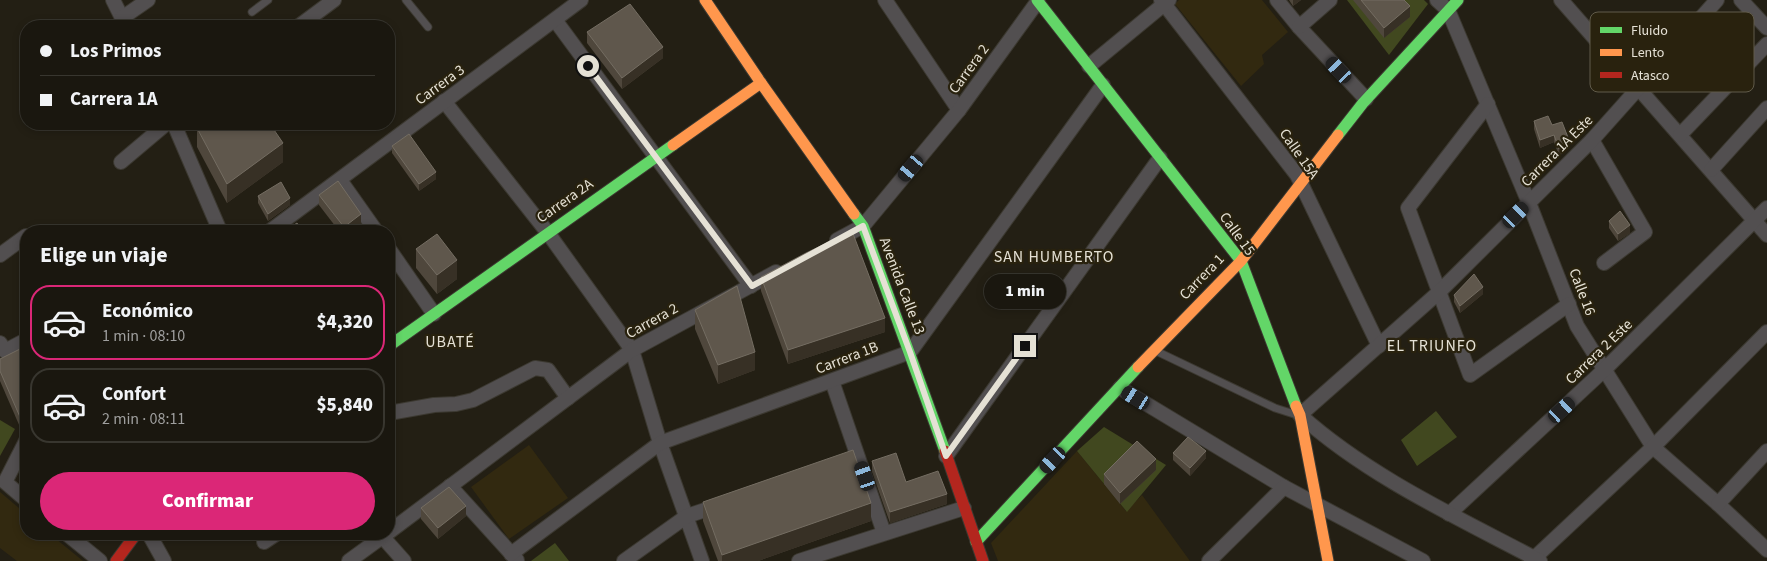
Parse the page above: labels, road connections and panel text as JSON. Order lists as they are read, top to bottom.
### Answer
{
  "streets": {
    "street": [
      "Carrera 2",
      "Carrera 3",
      "Carrera 1A Este",
      "Calle 15A",
      "Carrera 2A",
      "Calle 15",
      "Carrera 1",
      "Avenida Calle 13",
      "Calle 16",
      "Carrera 2 Este",
      "Carrera 1B"
    ]
  },
  "crossings": [
    ["Carrera 2", "Calle 15"],
    ["Carrera 2", "Avenida Calle 13"],
    ["Carrera 1A Este", "Calle 15A"],
    ["Carrera 1A Este", "Calle 15"],
    ["Carrera 1A Este", "Calle 16"],
    ["Calle 15A", "Carrera 1"],
    ["Carrera 2A", "Avenida Calle 13"],
    ["Calle 15", "Carrera 1"],
    ["Carrera 1", "Avenida Calle 13"],
    ["Carrera 1", "Calle 16"],
    ["Avenida Calle 13", "Carrera 1B"],
    ["Calle 16", "Carrera 2 Este"]
  ],
  "districts": ["SAN HUMBERTO", "UBATÉ", "EL TRIUNFO"],
  "legend": ["Fluido", "Lento", "Atasco"],
  "page": {
    "banner": ["Los Primos", "Carrera 1A"],
    "heading": "Elige un viaje",
    "bubble": "1 min",
    "list": [
      {
        "name": "Económico",
        "note": "1 min · 08:10",
        "value": "$4,320"
      },
      {
        "name": "Confort",
        "note": "2 min · 08:11",
        "value": "$5,840"
      }
    ],
    "buttons": "Confirmar"
  }
}
